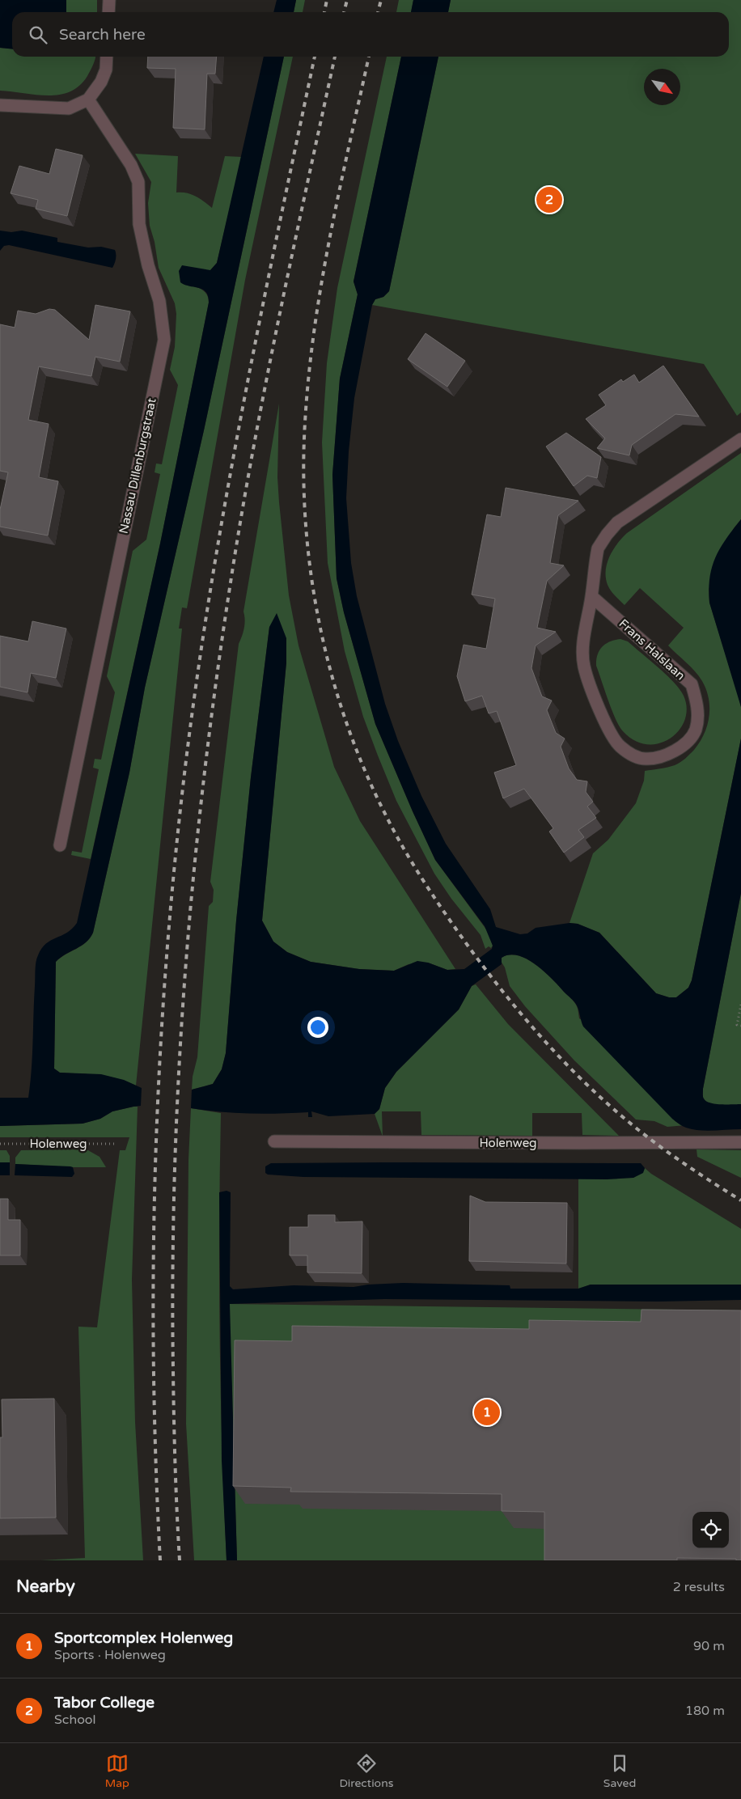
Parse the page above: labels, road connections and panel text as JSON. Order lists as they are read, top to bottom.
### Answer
{
  "streets": {
    "street": ["Nassau Dillenburgstraat", "Frans Halslaan", "Holenweg"]
  },
  "north": "bottom right",
  "page": {
    "search": "Search here",
    "pins": ["2", "1"],
    "heading": ["Nearby", "2 results"],
    "list": [
      {
        "mark": "1",
        "name": "Sportcomplex Holenweg",
        "note": "Sports · Holenweg",
        "value": "90 m"
      },
      {
        "mark": "2",
        "name": "Tabor College",
        "note": "School",
        "value": "180 m"
      }
    ],
    "nav": ["Map", "Directions", "Saved"]
  }
}
